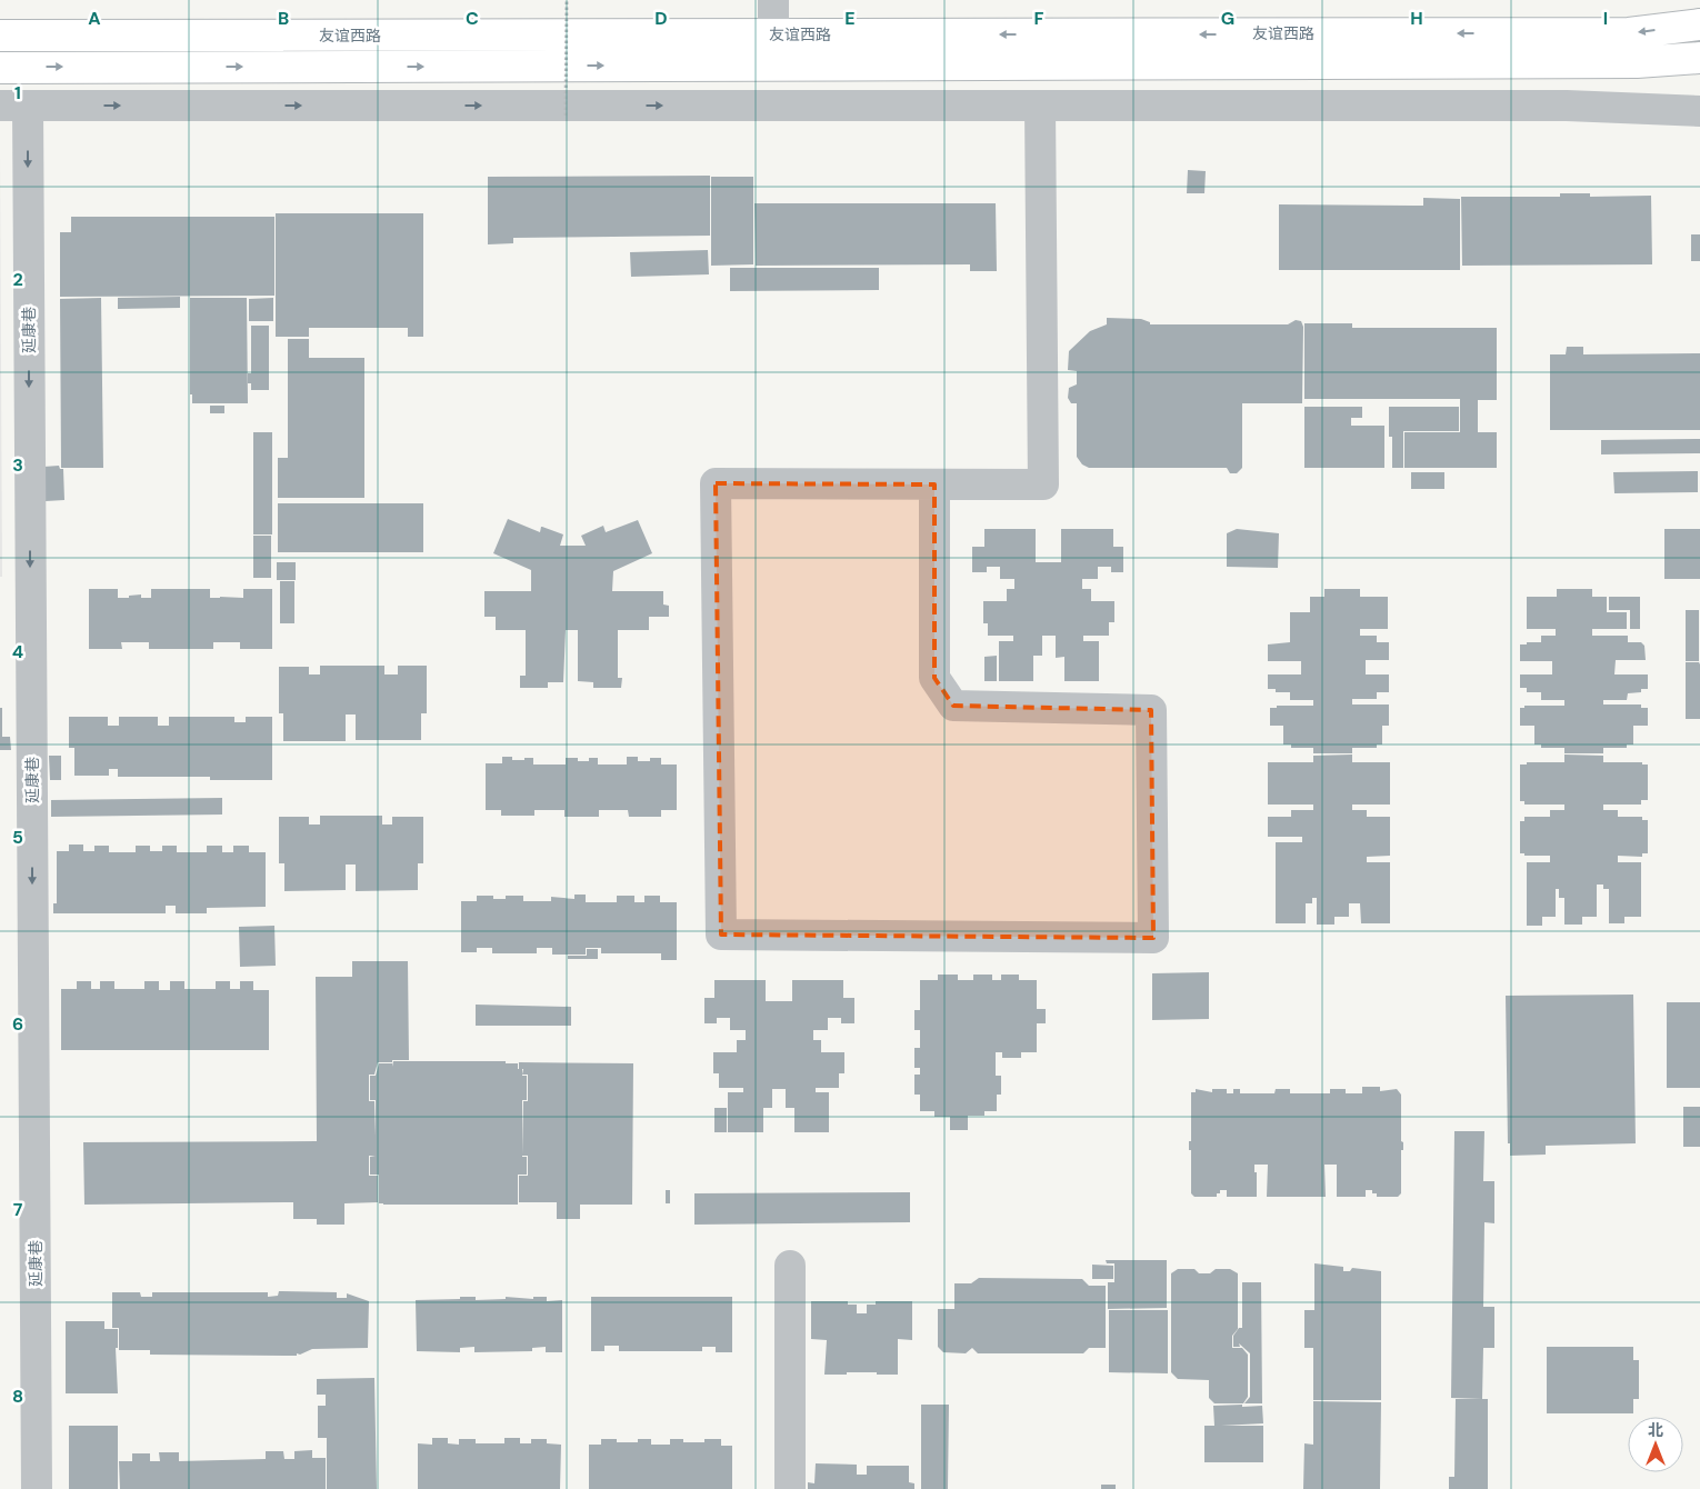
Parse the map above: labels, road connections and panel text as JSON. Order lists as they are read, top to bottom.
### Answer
{
  "streets": {
    "main road": ["友谊西路"],
    "street": ["延康巷"]
  },
  "one_way": ["延康巷"],
  "north": "top",
  "grid": {
    "columns": [
      "A",
      "B",
      "C",
      "D",
      "E",
      "F",
      "G",
      "H",
      "I"
    ],
    "rows": [
      "1",
      "2",
      "3",
      "4",
      "5",
      "6",
      "7",
      "8"
    ]
  }
}
